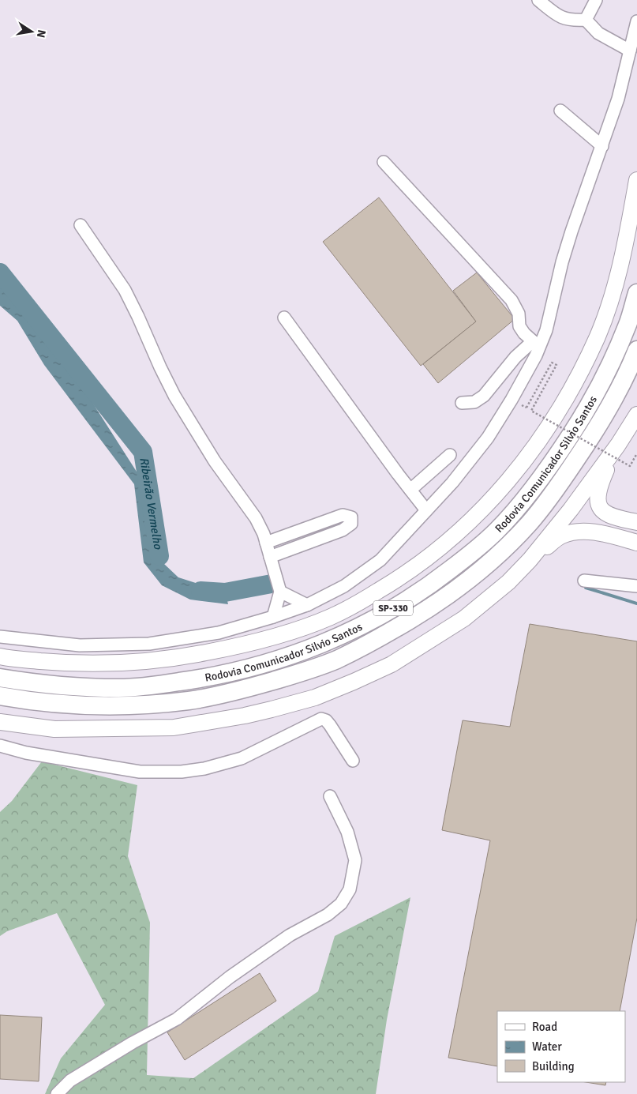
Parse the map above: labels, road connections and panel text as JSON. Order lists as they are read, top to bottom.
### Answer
{
  "streets": {
    "highway": ["Rodovia Comunicador Silvio Santos", "SP-330"]
  },
  "water": ["Ribeirão Vermelho"],
  "legend": ["Road", "Water", "Building"],
  "north": "right"
}
